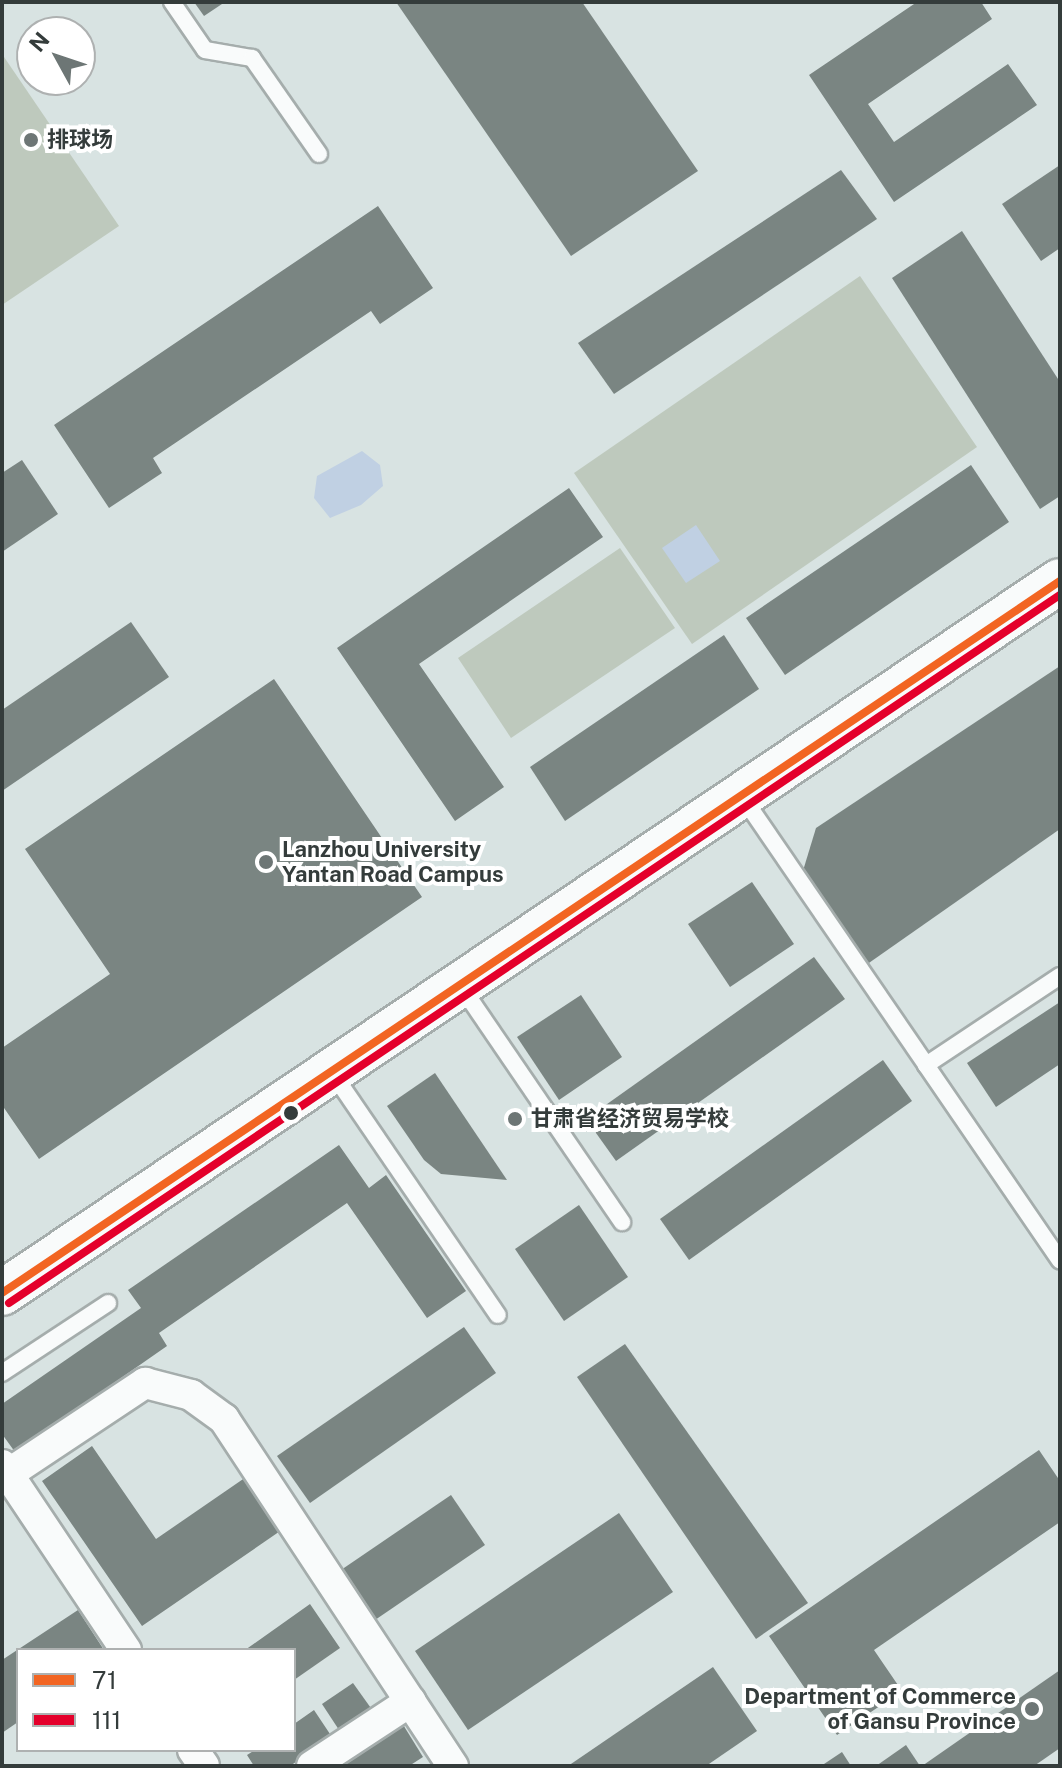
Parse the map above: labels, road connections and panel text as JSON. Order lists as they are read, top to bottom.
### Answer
{
  "places": [
    "排球场",
    "Lanzhou University Yantan Road Campus",
    "甘肃省经济贸易学校",
    "Department of Commerce of Gansu Province"
  ],
  "lines": ["transit line 71", "transit line 111"],
  "legend": ["71", "111"],
  "north": "top left"
}
